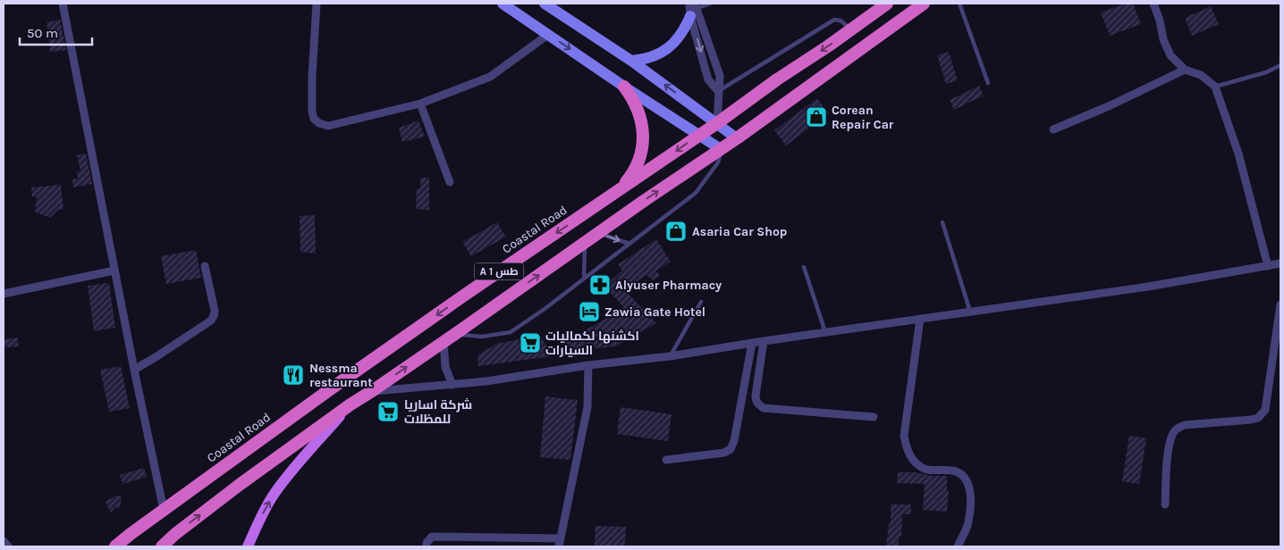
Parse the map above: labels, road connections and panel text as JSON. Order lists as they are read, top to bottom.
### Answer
{
  "streets": {
    "highway": ["Coastal Road", "A 1 طس"]
  },
  "places": {
    "shop": ["Corean Repair Car", "Asaria Car Shop"],
    "pharmacy": ["Alyuser Pharmacy"],
    "hotel": ["Zawia Gate Hotel"],
    "supermarket": ["اكشنها لكماليات السيارات", "شركة اساريا للمظلات"],
    "restaurant": ["Nessma restaurant"]
  },
  "scale_bar": "50 m"
}
